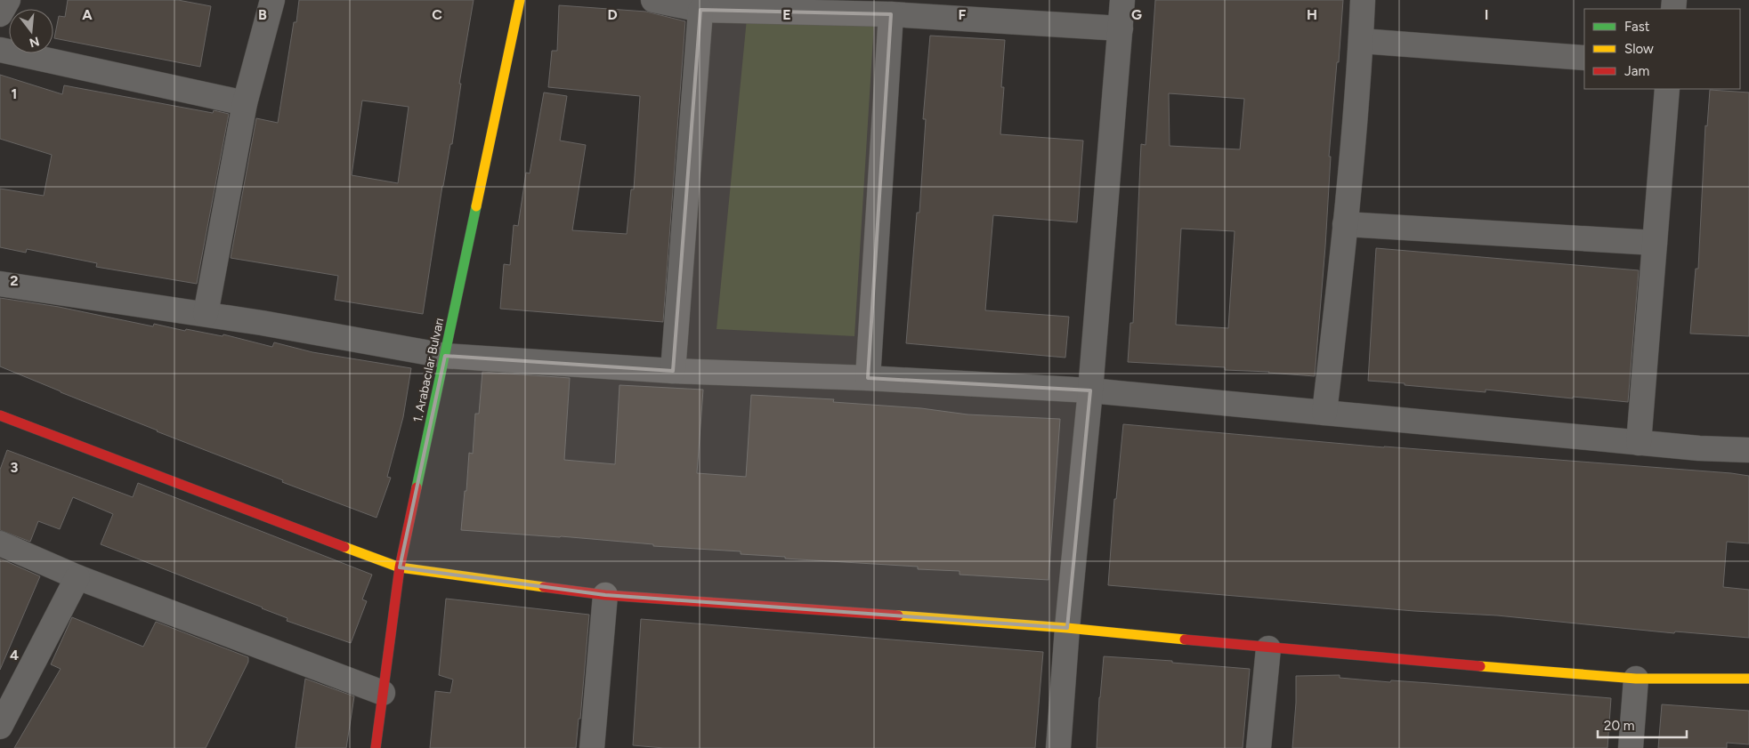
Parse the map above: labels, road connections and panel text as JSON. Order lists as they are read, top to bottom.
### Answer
{
  "streets": {
    "street": ["1. Arabacılar Bulvarı"]
  },
  "legend": ["Fast", "Slow", "Jam"],
  "scale_bar": "20 m",
  "north": "bottom",
  "grid": {
    "columns": [
      "A",
      "B",
      "C",
      "D",
      "E",
      "F",
      "G",
      "H",
      "I"
    ],
    "rows": [
      "1",
      "2",
      "3",
      "4"
    ]
  }
}
